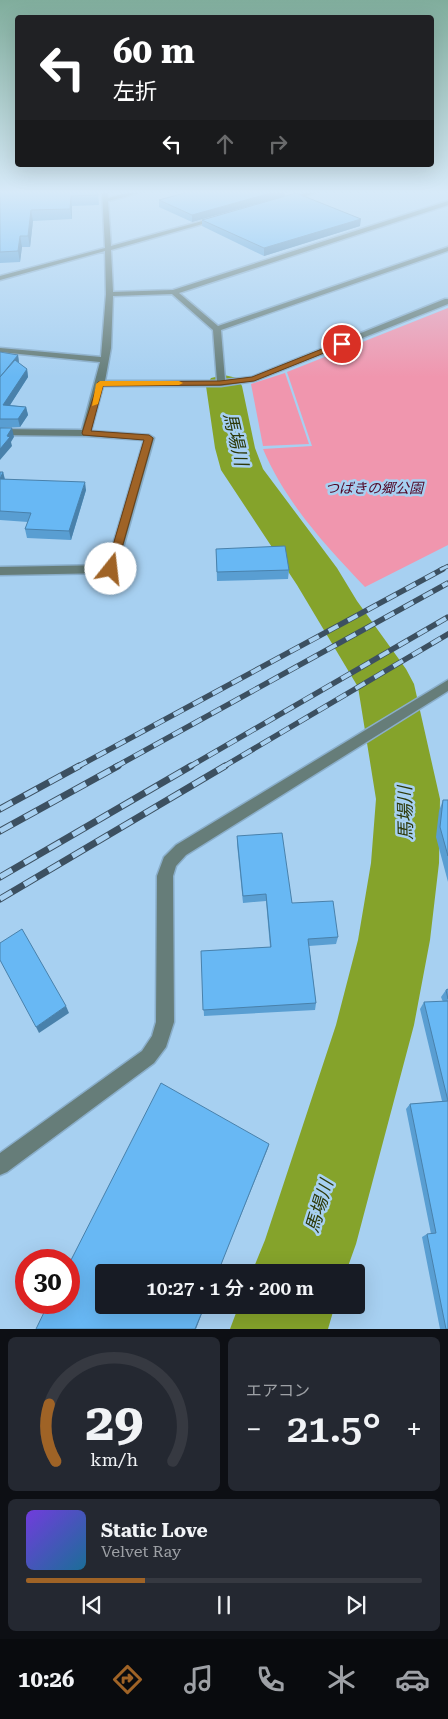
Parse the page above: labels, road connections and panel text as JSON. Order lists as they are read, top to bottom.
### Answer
{
  "water": ["馬場川"],
  "parks": ["つばきの郷公園"],
  "page": {
    "turn": ["60 m", "左折"],
    "limit": "30",
    "trip": "10:27 · 1 分 · 200 m",
    "tile": "エアコン",
    "heat": ["−", "21.5°", "+"],
    "song": ["Static Love", "Velvet Ray"],
    "tabs": "10:26",
    "gauge": ["29", "km/h"]
  }
}
